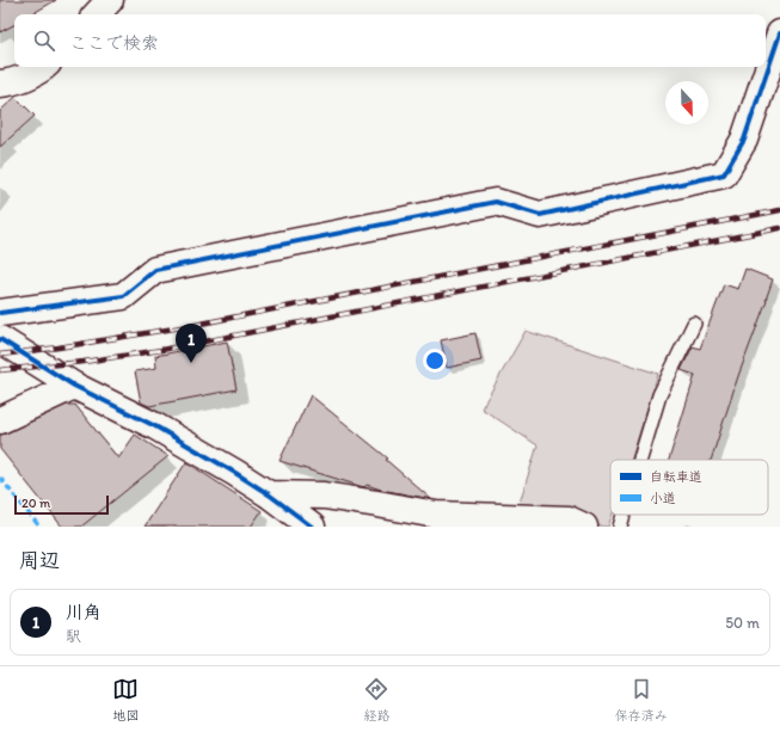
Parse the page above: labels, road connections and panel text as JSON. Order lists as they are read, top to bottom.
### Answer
{
  "legend": ["自転車道", "小道"],
  "scale_bar": "20 m",
  "north": "bottom",
  "page": {
    "search": "ここで検索",
    "pins": "1",
    "scale": "20 m",
    "heading": "周辺",
    "list": [
      {
        "mark": "1",
        "name": "川角",
        "note": "駅",
        "value": "50 m"
      }
    ],
    "nav": ["地図", "経路", "保存済み"]
  }
}
